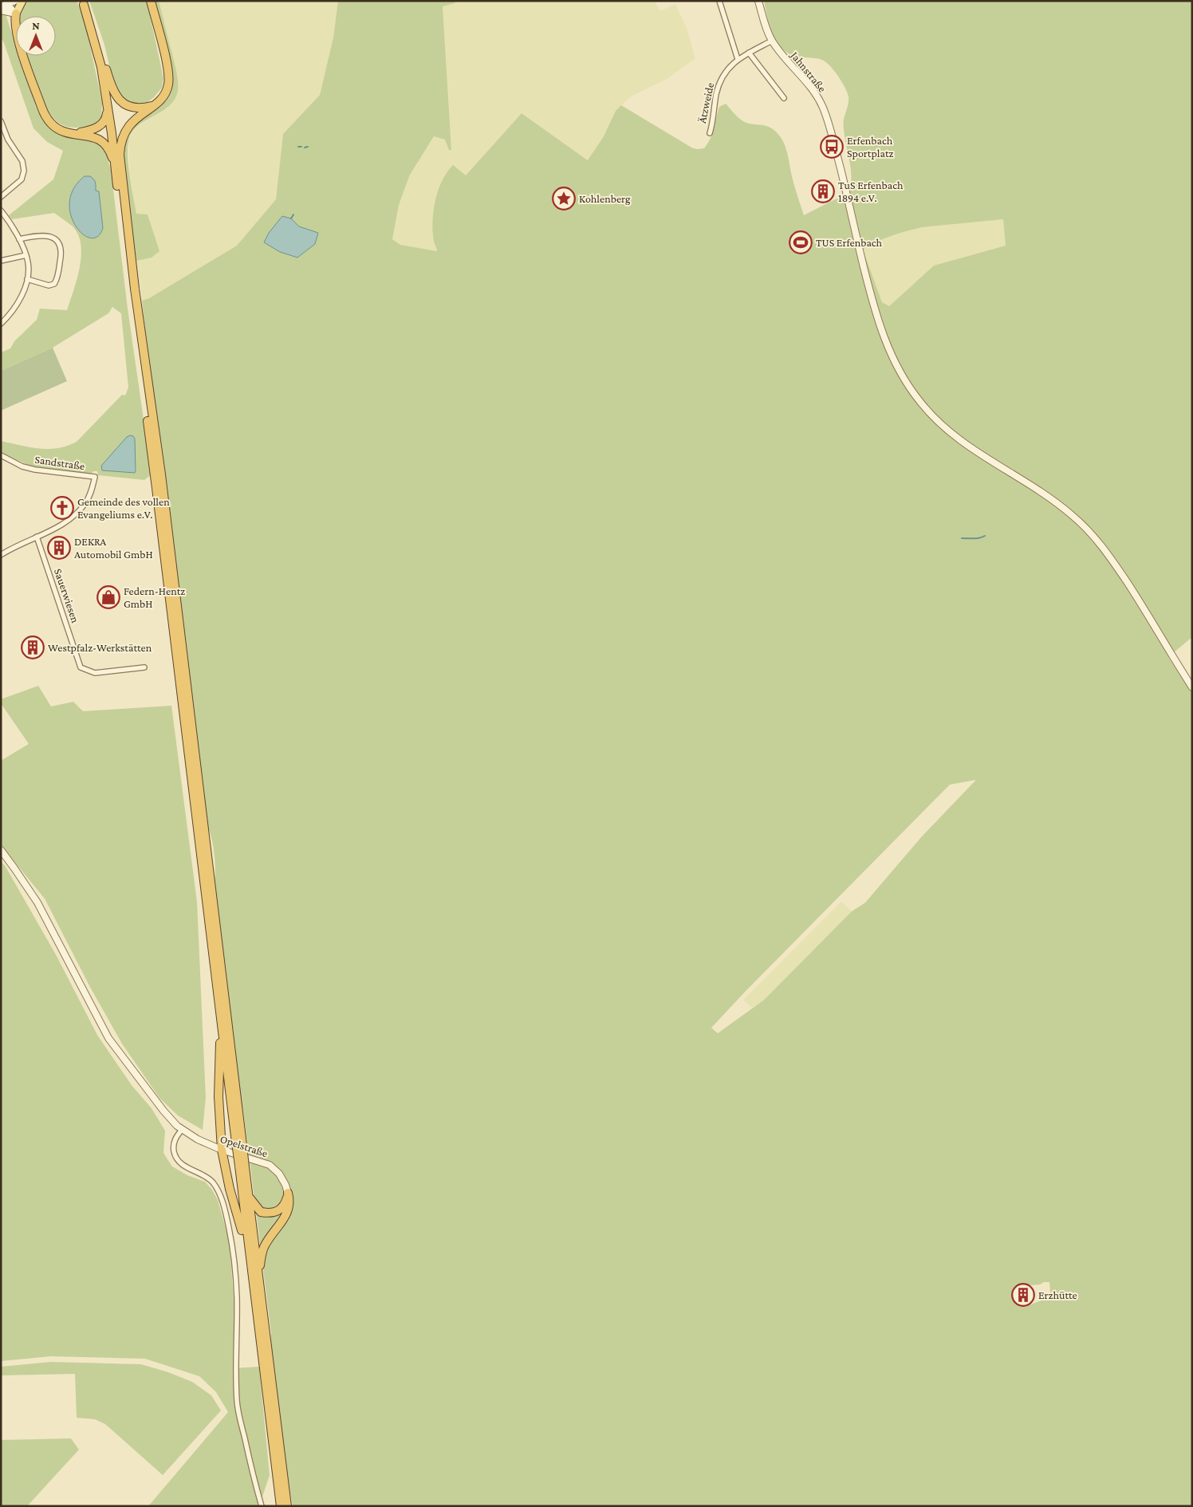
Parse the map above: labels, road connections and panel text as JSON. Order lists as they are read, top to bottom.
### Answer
{
  "streets": {
    "street": [
      "Jahnstraße",
      "Ätzweide",
      "Sandstraße",
      "Sauerwiesen",
      "Opelstraße"
    ]
  },
  "crossings": [
    ["Jahnstraße", "Ätzweide"],
    ["Sandstraße", "Sauerwiesen"]
  ],
  "places": {
    "bus stop": ["Erfenbach Sportplatz"],
    "building": [
      "TuS Erfenbach 1894 e.V.",
      "DEKRA Automobil GmbH",
      "Westpfalz-Werkstätten",
      "Erzhütte"
    ],
    "place": ["Kohlenberg"],
    "sports": ["TUS Erfenbach"],
    "church": ["Gemeinde des vollen Evangeliums e.V."],
    "shop": ["Federn-Hentz GmbH"]
  },
  "north": "top"
}
